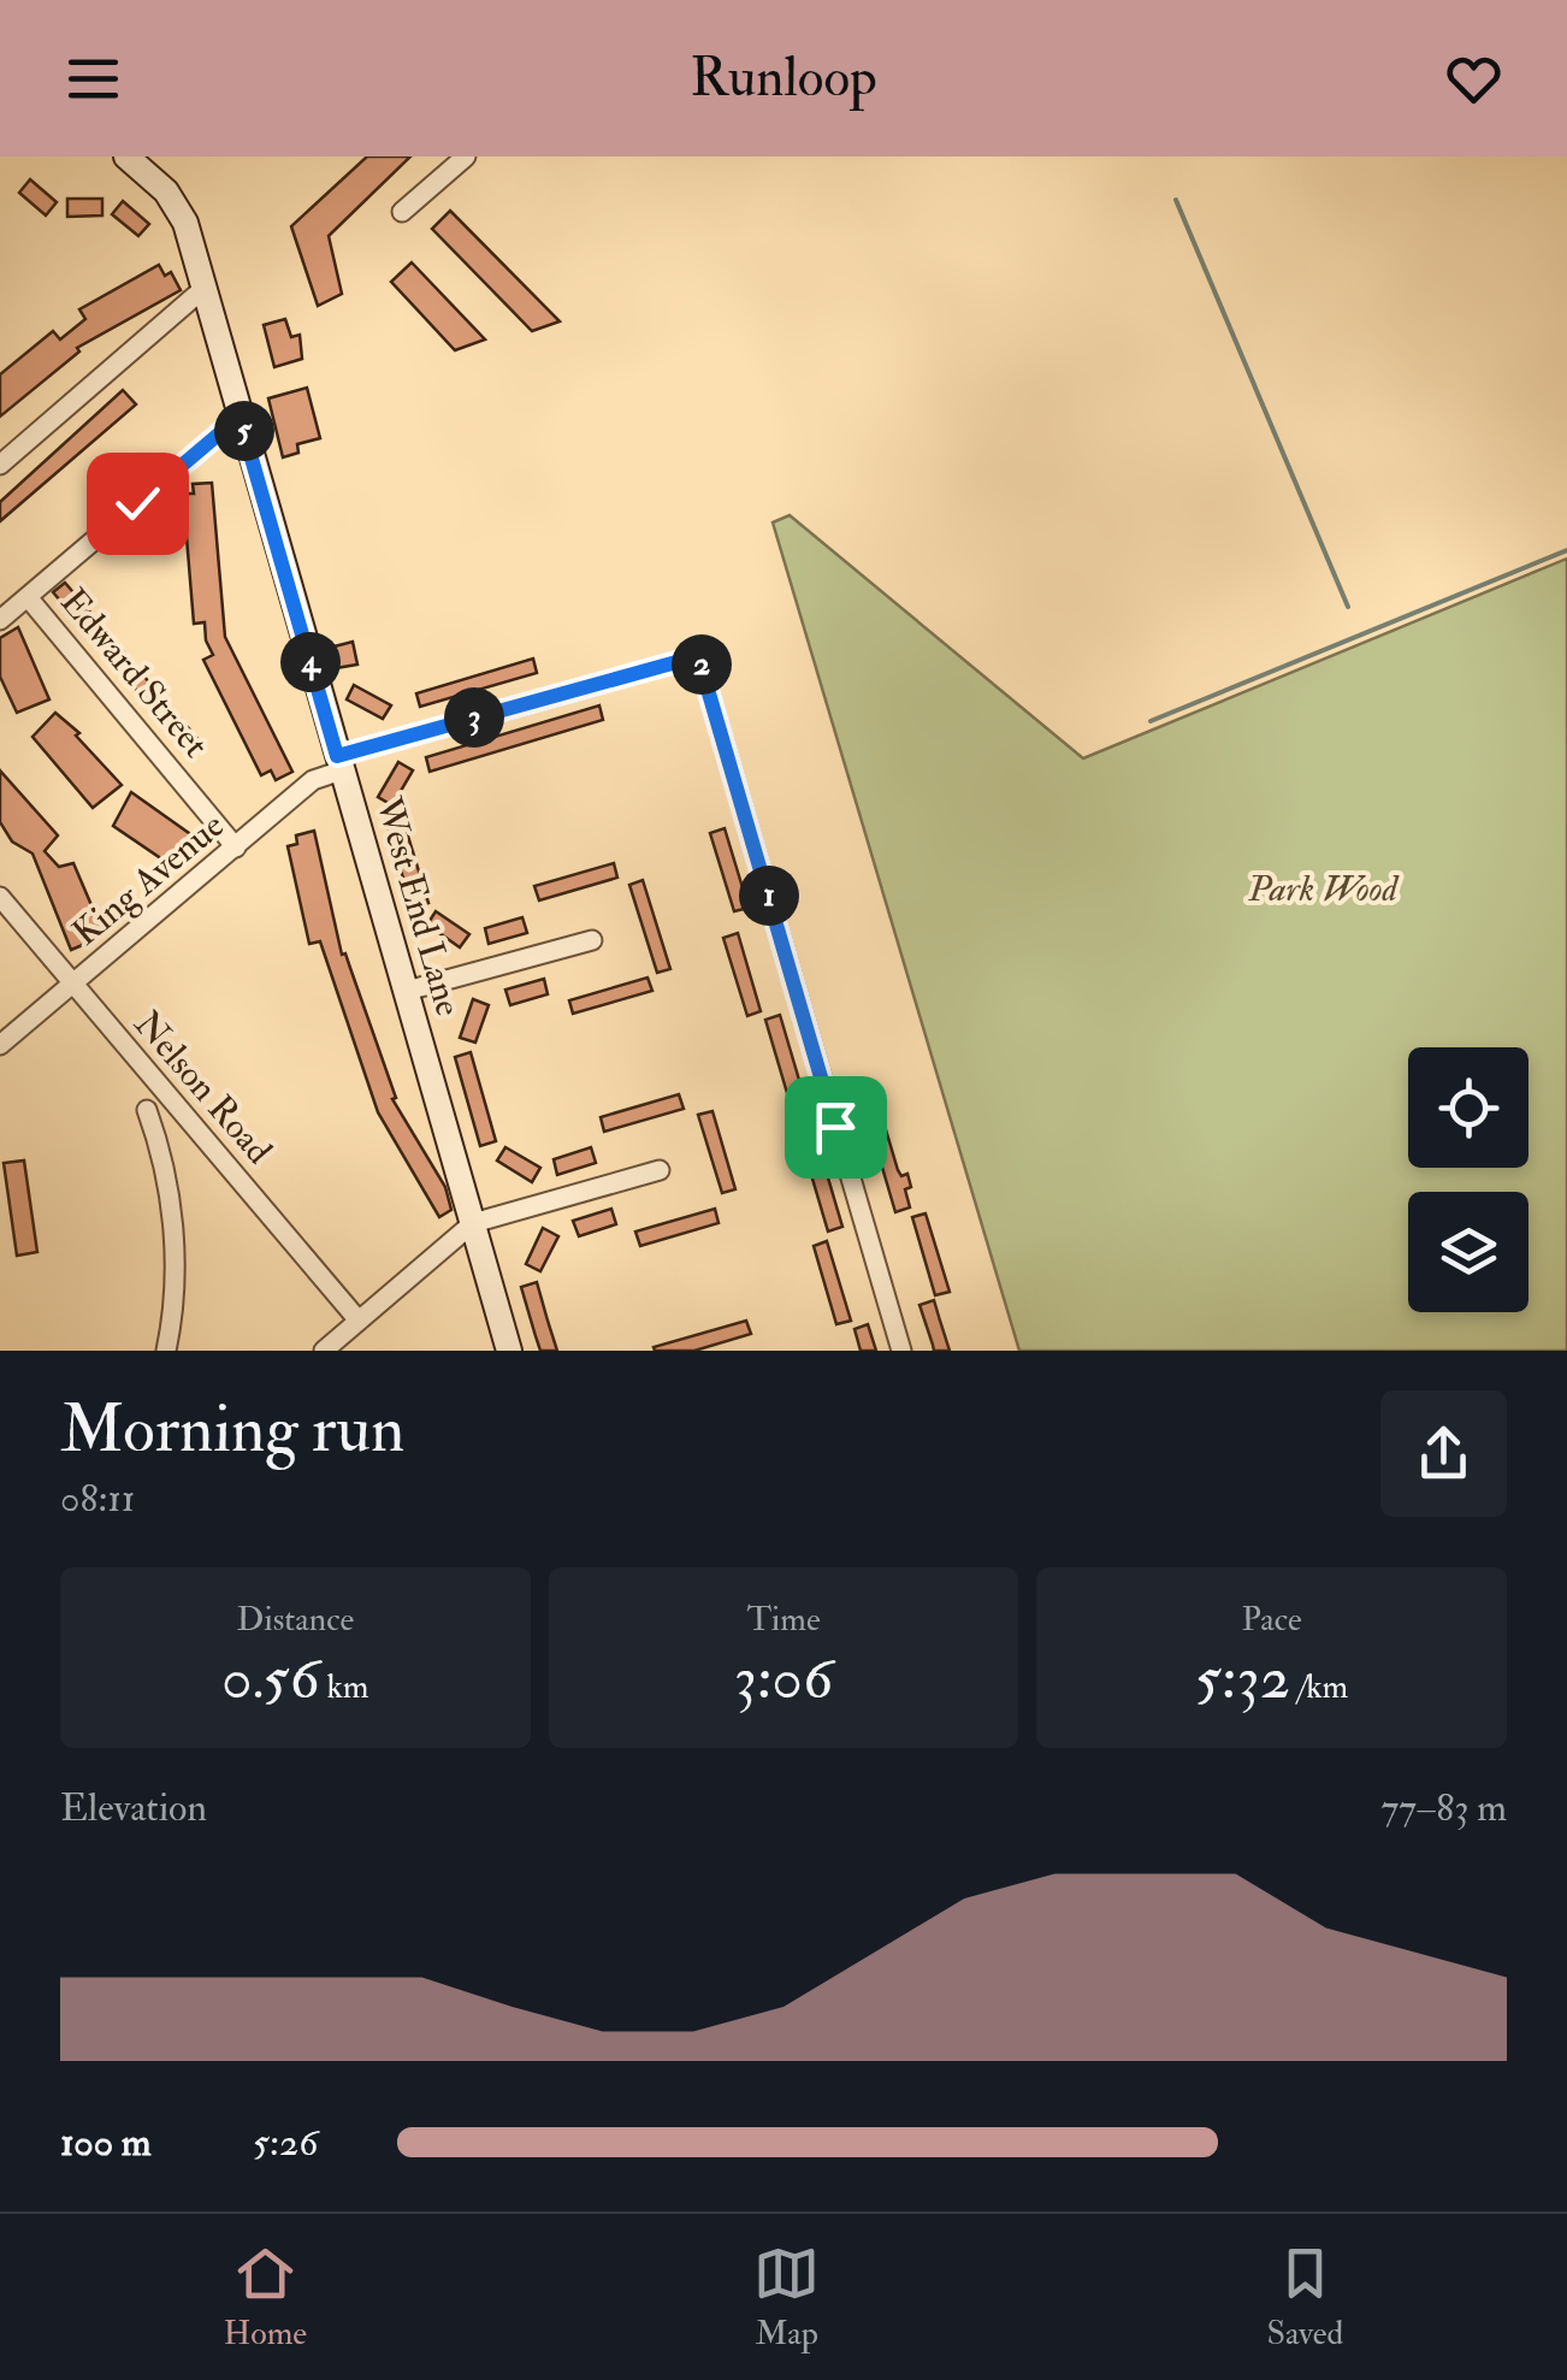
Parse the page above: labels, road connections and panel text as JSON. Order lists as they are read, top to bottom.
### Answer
{
  "streets": {
    "street": [
      "Edward Street",
      "King Avenue",
      "West End Lane",
      "Nelson Road"
    ]
  },
  "crossings": [
    ["Edward Street", "King Avenue"],
    ["King Avenue", "West End Lane"],
    ["King Avenue", "Nelson Road"]
  ],
  "parks": ["Park Wood"],
  "page": {
    "header": "Runloop",
    "pins": [
      "5",
      "4",
      "2",
      "3",
      "1"
    ],
    "heading": ["Morning run", "08:11"],
    "stats": [
      ["Distance", "0.56 km"],
      ["Time", "3:06"],
      ["Pace", "5:32 /km"]
    ],
    "chart": ["Elevation", "77–83 m"],
    "list": [
      {
        "name": "100 m",
        "note": "5:26"
      }
    ],
    "tabs": ["Home", "Map", "Saved"]
  }
}
